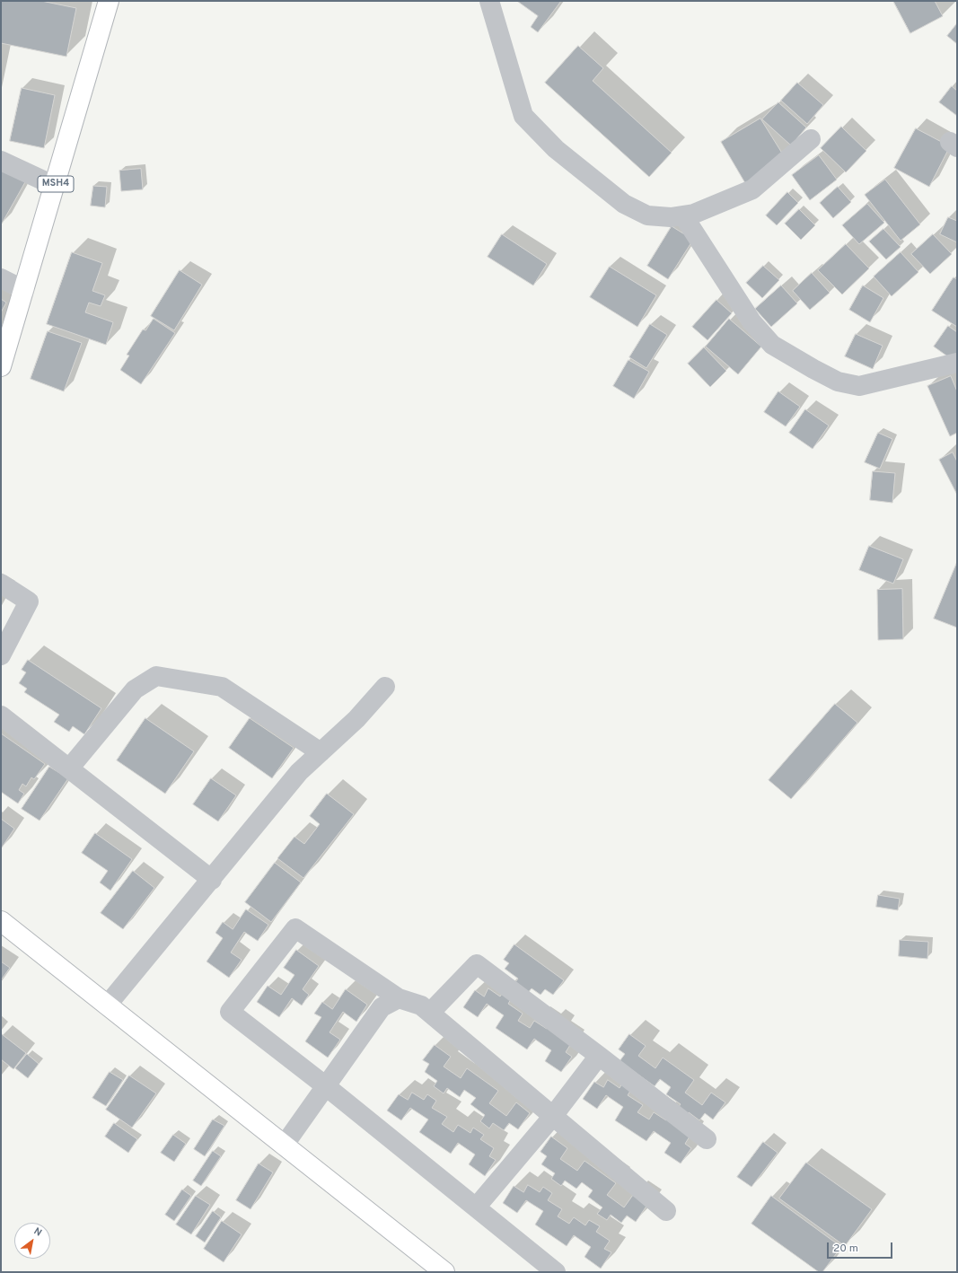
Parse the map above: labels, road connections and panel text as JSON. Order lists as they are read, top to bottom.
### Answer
{
  "streets": {
    "main road": ["MSH4"]
  },
  "scale_bar": "20 m",
  "north": "top right"
}
